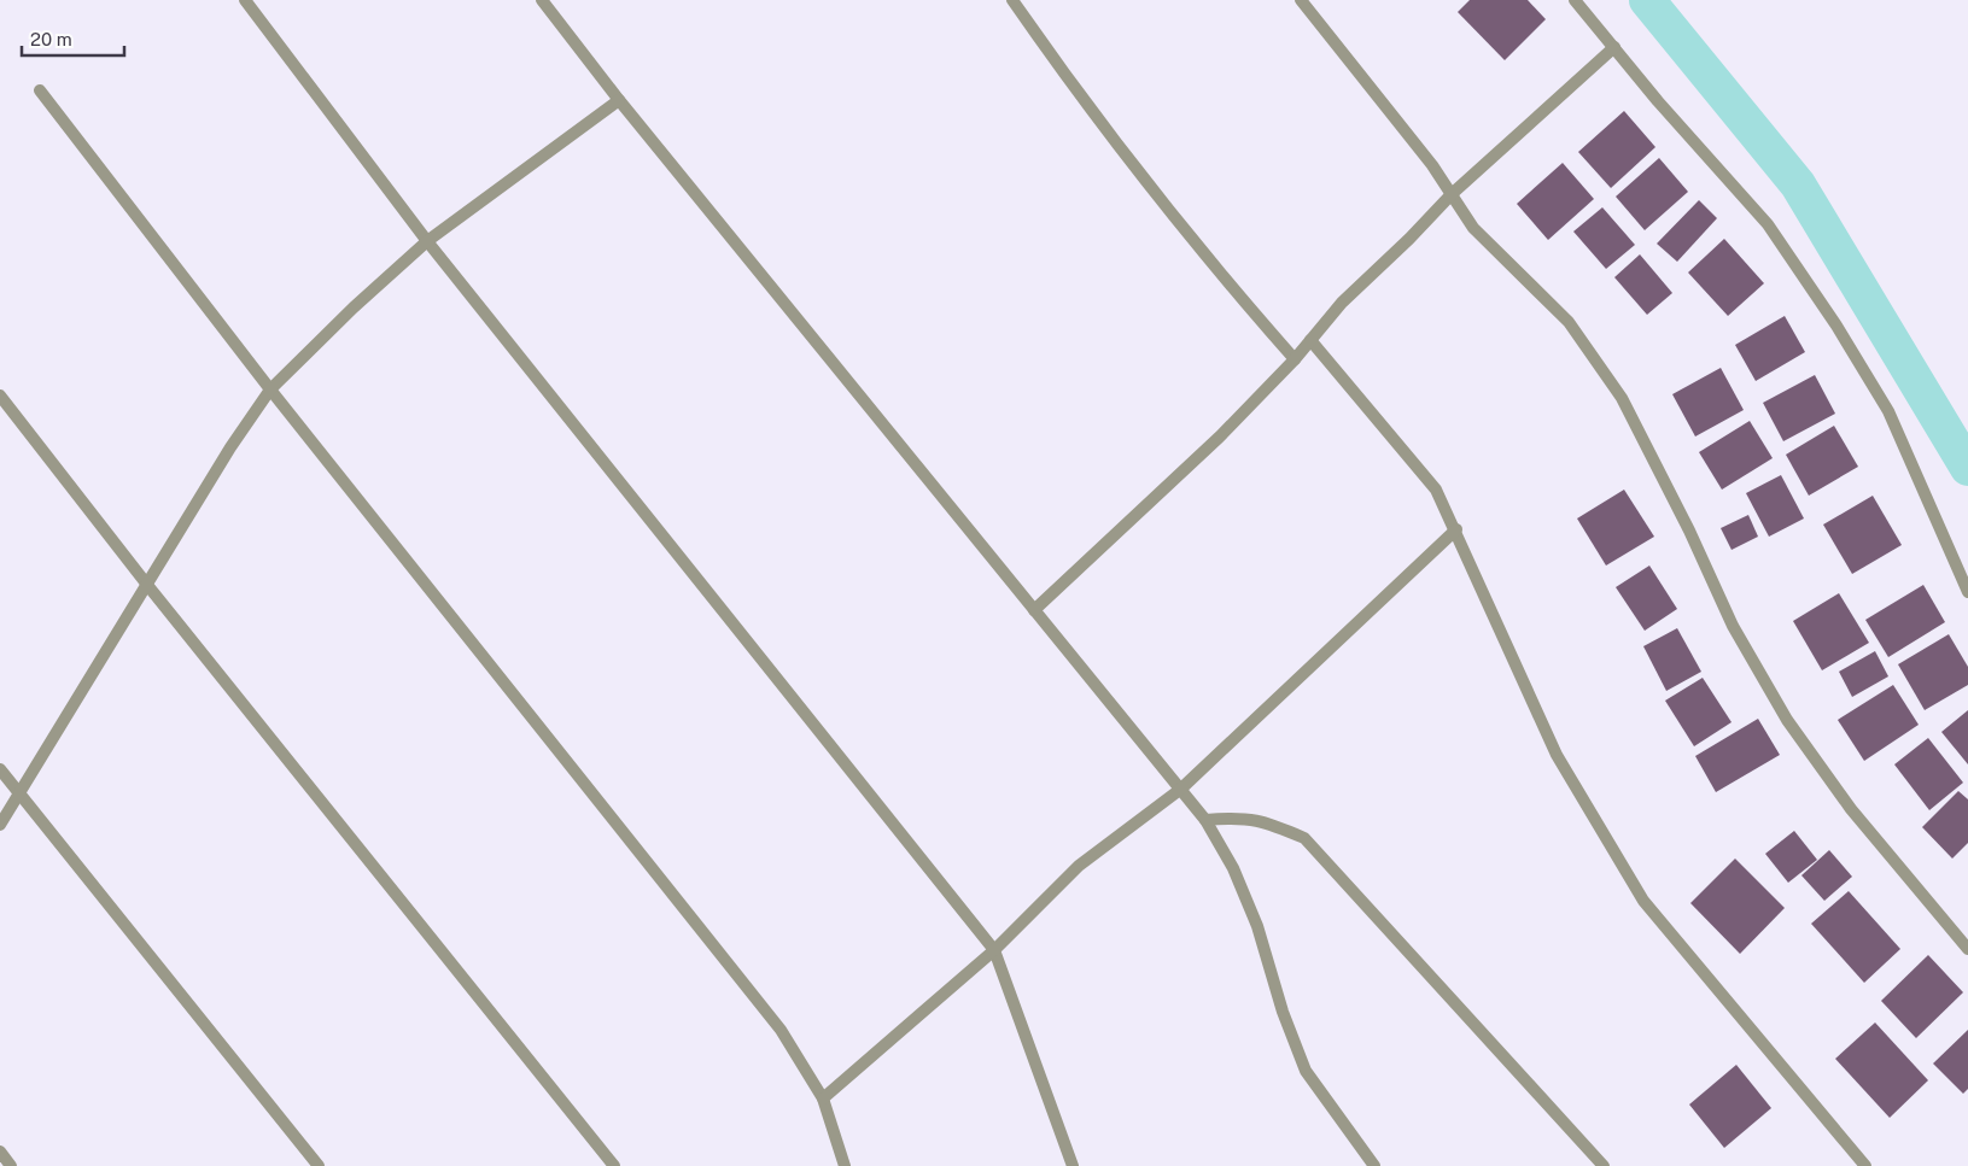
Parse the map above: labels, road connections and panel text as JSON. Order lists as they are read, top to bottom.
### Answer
{
  "scale_bar": "20 m"
}
